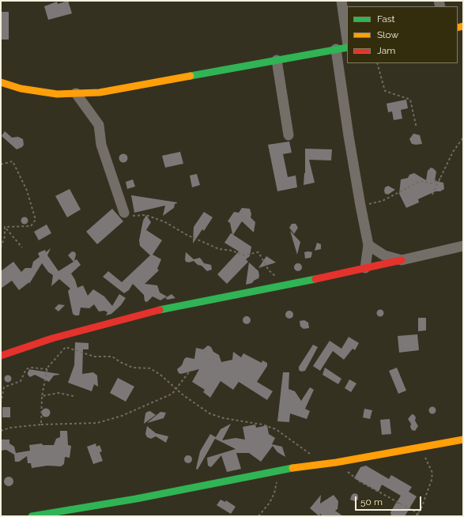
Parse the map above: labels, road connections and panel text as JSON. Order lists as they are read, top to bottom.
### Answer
{
  "legend": ["Fast", "Slow", "Jam"],
  "scale_bar": "50 m"
}
